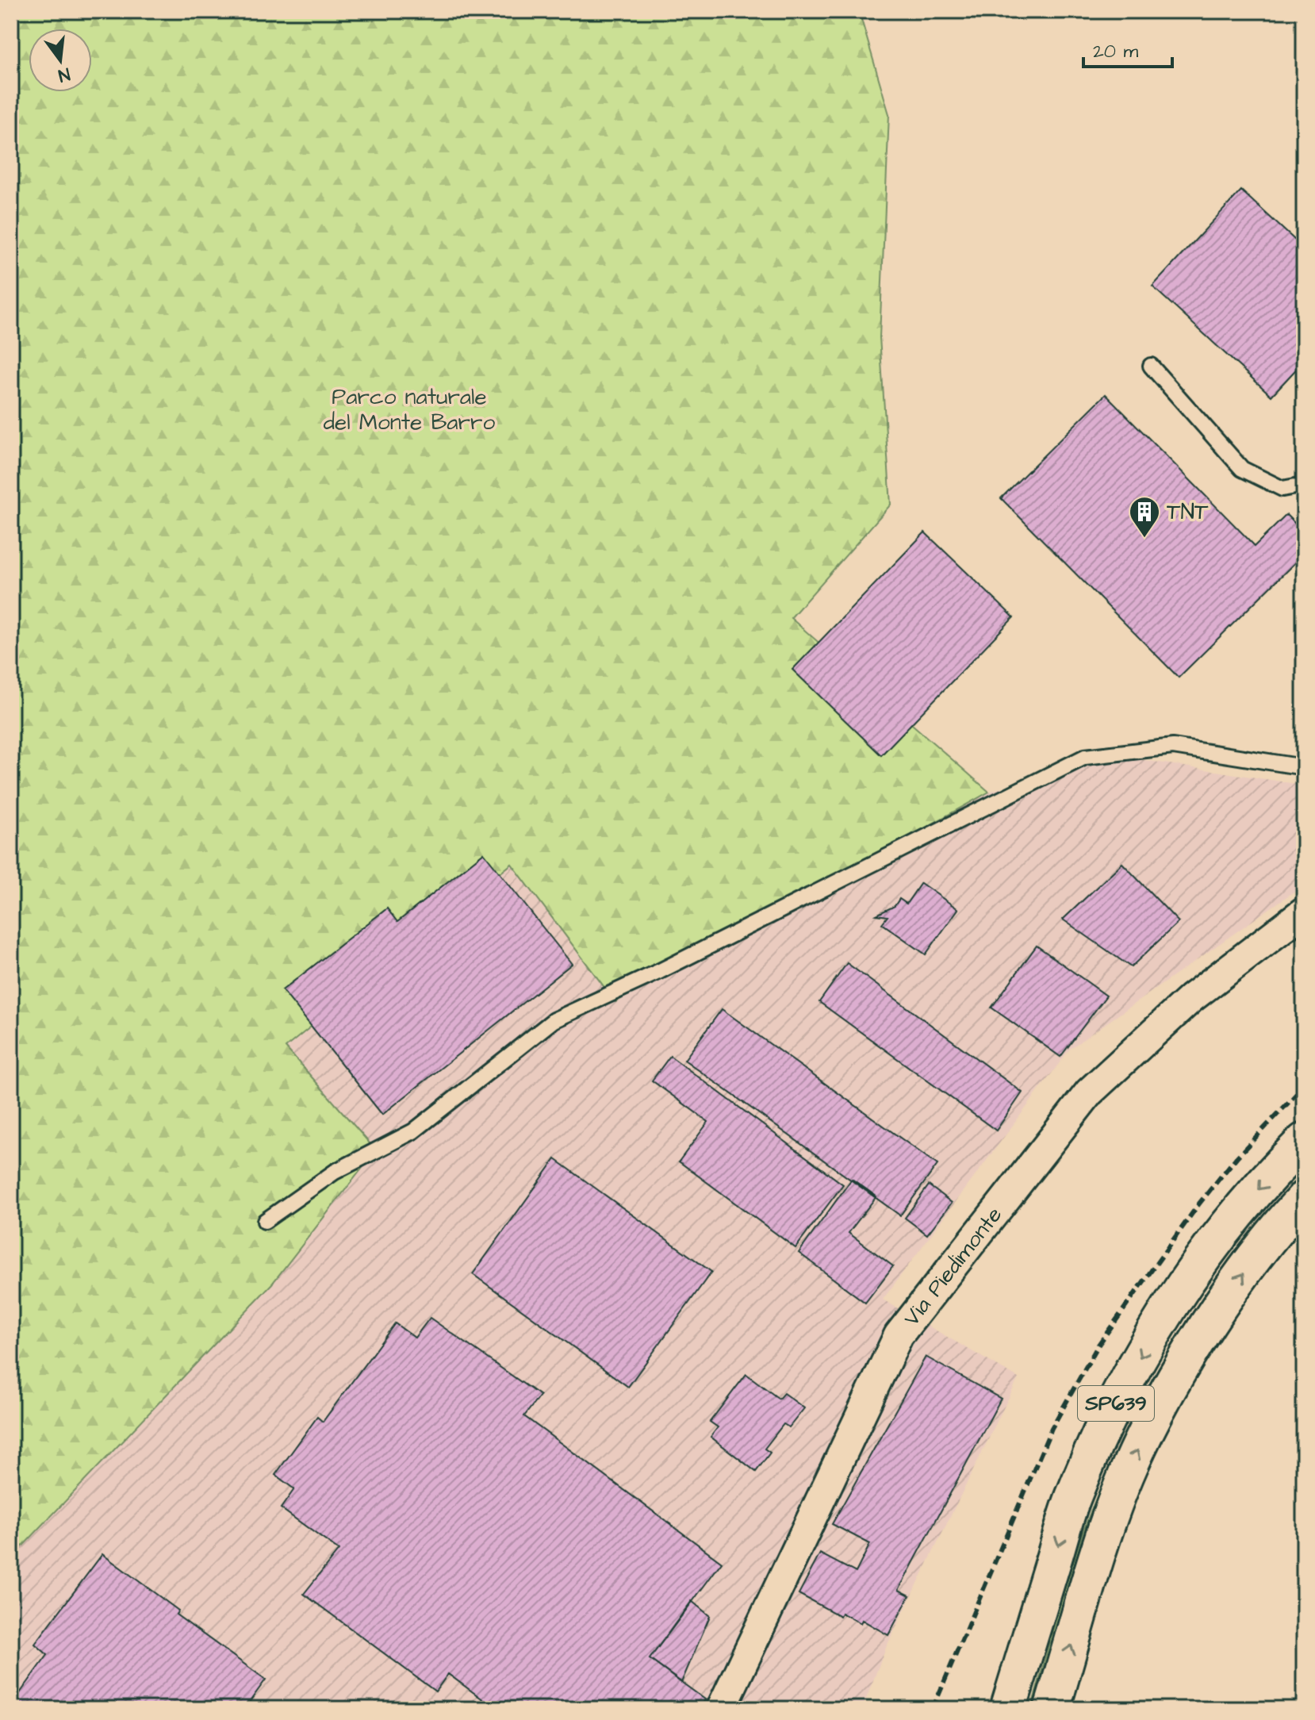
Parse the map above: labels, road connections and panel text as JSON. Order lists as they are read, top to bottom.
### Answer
{
  "streets": {
    "main road": ["SP639"],
    "street": ["Via Piedimonte"]
  },
  "parks": ["Parco naturale del Monte Barro"],
  "places": {
    "building": ["TNT"]
  },
  "scale_bar": "20 m",
  "north": "bottom"
}
